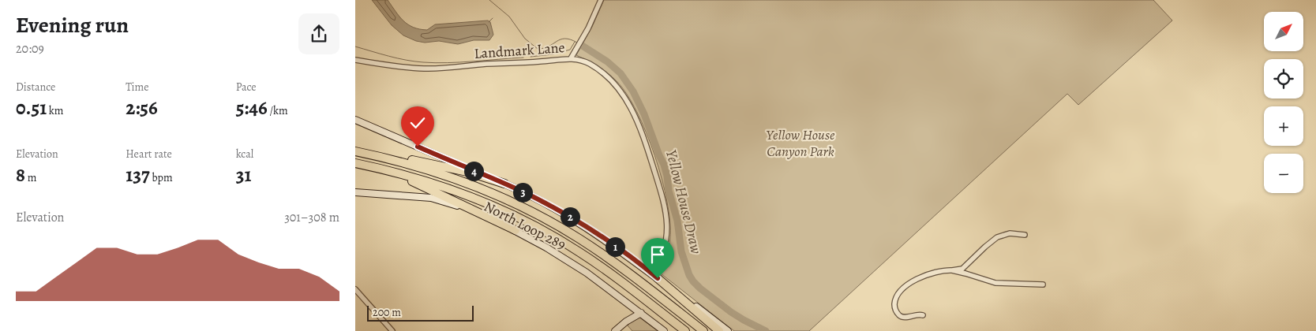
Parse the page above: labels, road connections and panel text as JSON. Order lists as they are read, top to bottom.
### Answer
{
  "streets": {
    "main road": ["North Loop 289"],
    "street": ["Landmark Lane"]
  },
  "crossings": [
    ["Landmark Lane", "North Loop 289"]
  ],
  "water": ["Yellow House Draw"],
  "parks": ["Yellow House Canyon Park"],
  "scale_bar": "200 m",
  "north": "top right",
  "page": {
    "heading": ["Evening run", "20:09"],
    "map_buttons": ["+", "−"],
    "stats": [
      ["Distance", "0.51 km"],
      ["Time", "2:56"],
      ["Pace", "5:46 /km"],
      ["Elevation", "8 m"],
      ["Heart rate", "137 bpm"],
      ["kcal", "31"]
    ],
    "pins": [
      "4",
      "3",
      "2",
      "1"
    ],
    "chart": ["Elevation", "301–308 m"],
    "scale": "200 m"
  }
}
